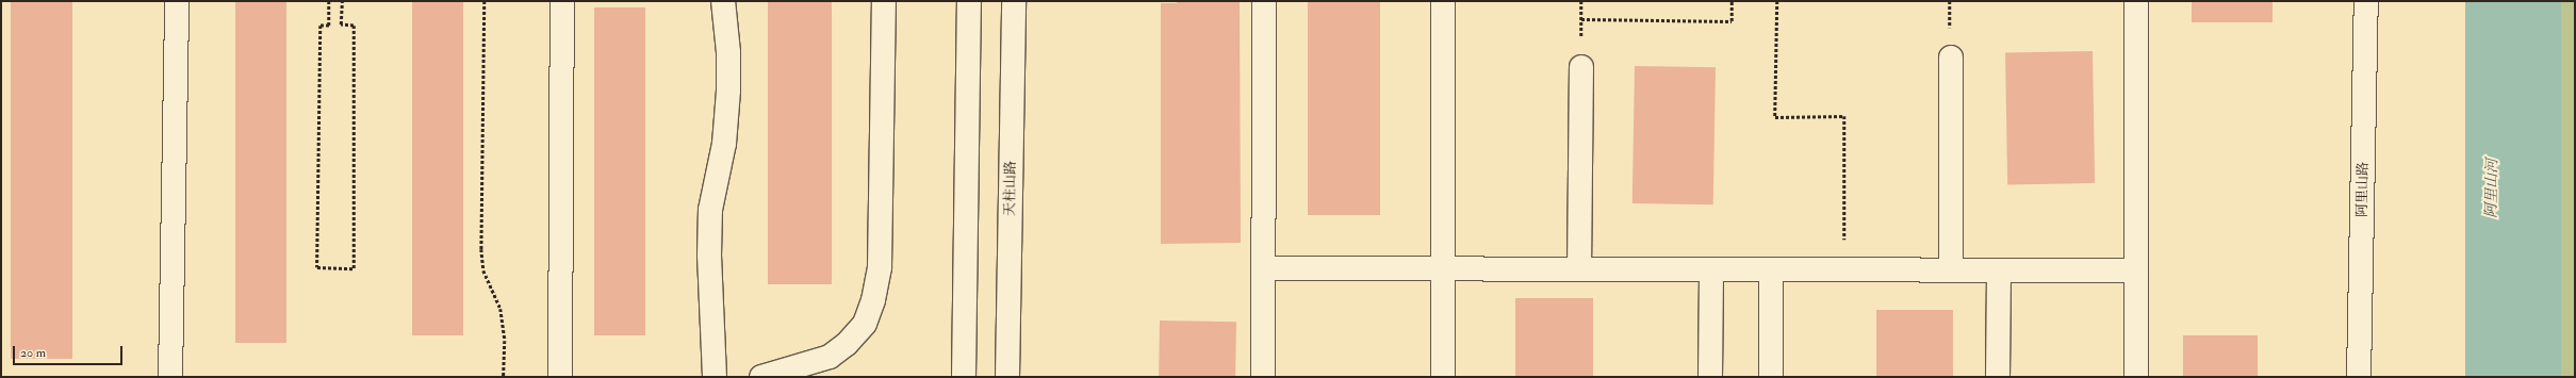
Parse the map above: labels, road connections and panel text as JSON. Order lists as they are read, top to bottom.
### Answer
{
  "streets": {
    "street": ["天柱山路", "阿里山路"]
  },
  "water": ["阿里山河"],
  "scale_bar": "20 m"
}
